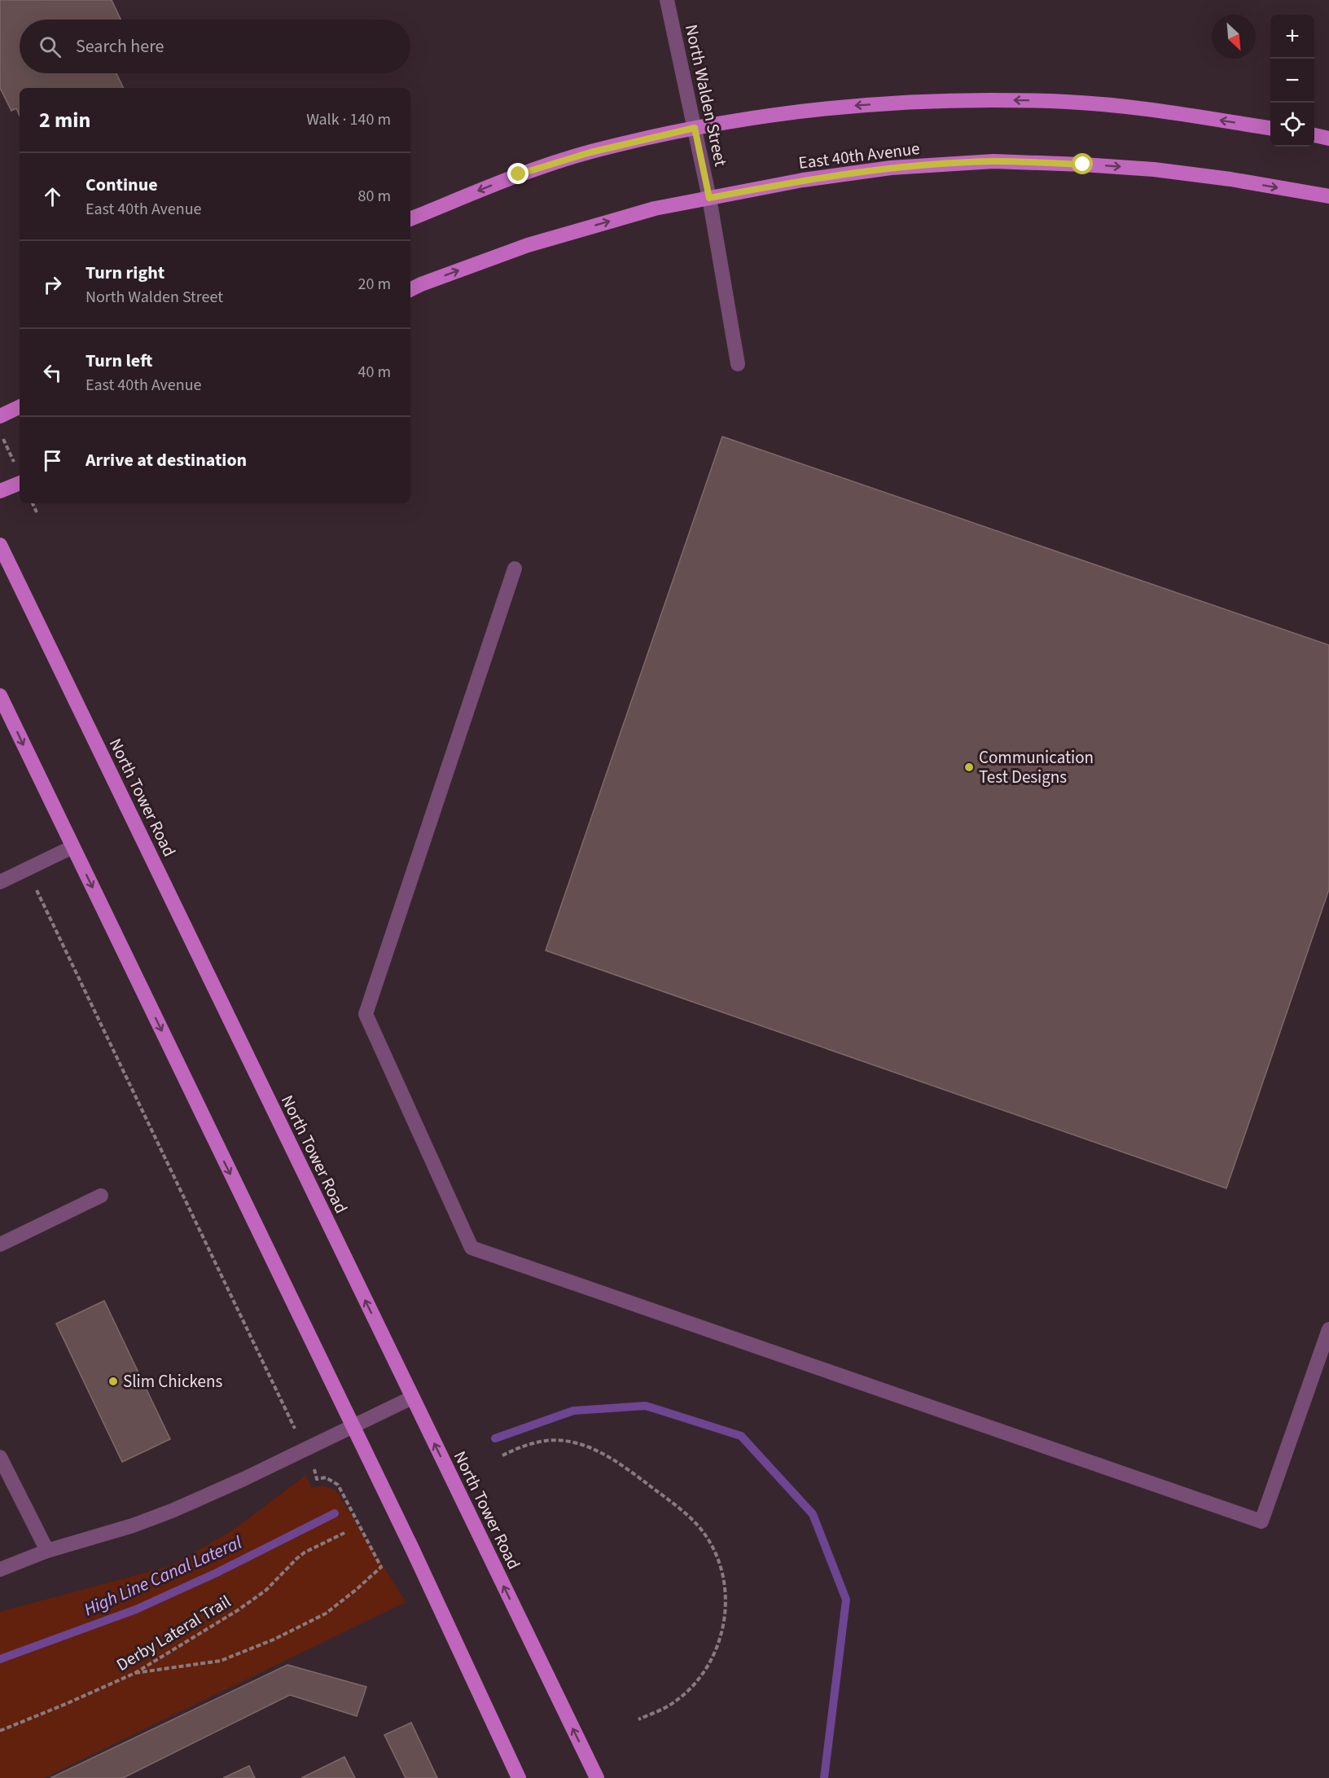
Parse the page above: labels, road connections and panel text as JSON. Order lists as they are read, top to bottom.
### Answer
{
  "streets": {
    "main road": ["East 40th Avenue", "North Tower Road"],
    "street": ["North Walden Street"],
    "path": ["Derby Lateral Trail"]
  },
  "crossings": [
    ["North Walden Street", "East 40th Avenue"]
  ],
  "water": ["High Line Canal Lateral"],
  "places": ["Communication Test Designs", "Slim Chickens"],
  "north": "bottom right",
  "page": {
    "map_buttons": ["+", "−"],
    "search": "Search here",
    "heading": ["2 min", "Walk · 140 m"],
    "list": [
      ["Continue", "East 40th Avenue", "80 m"],
      ["Turn right", "North Walden Street", "20 m"],
      ["Turn left", "East 40th Avenue", "40 m"],
      "Arrive at destination"
    ]
  }
}
